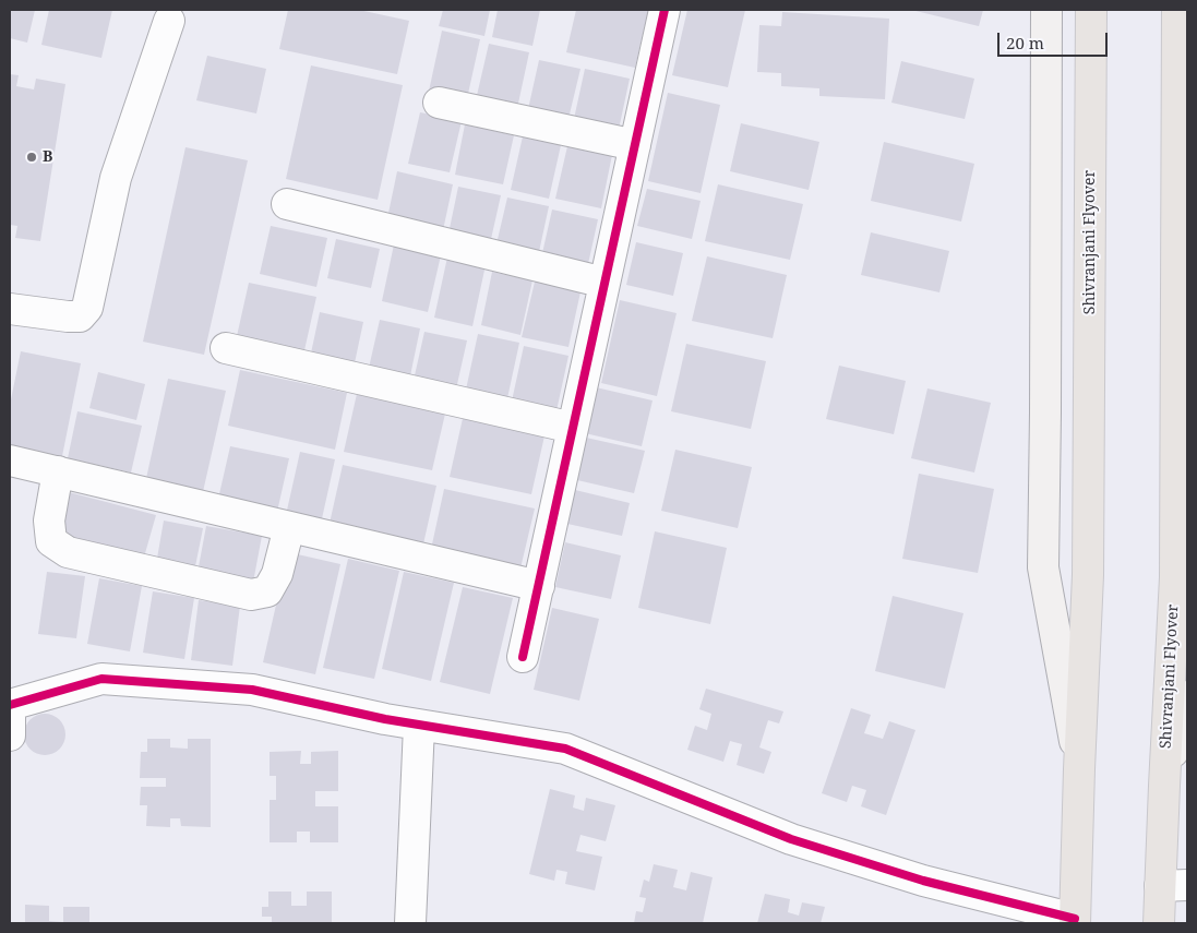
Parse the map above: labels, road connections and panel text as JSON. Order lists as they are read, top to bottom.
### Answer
{
  "streets": {
    "main road": ["Shivranjani Flyover"]
  },
  "places": ["B"],
  "scale_bar": "20 m"
}
